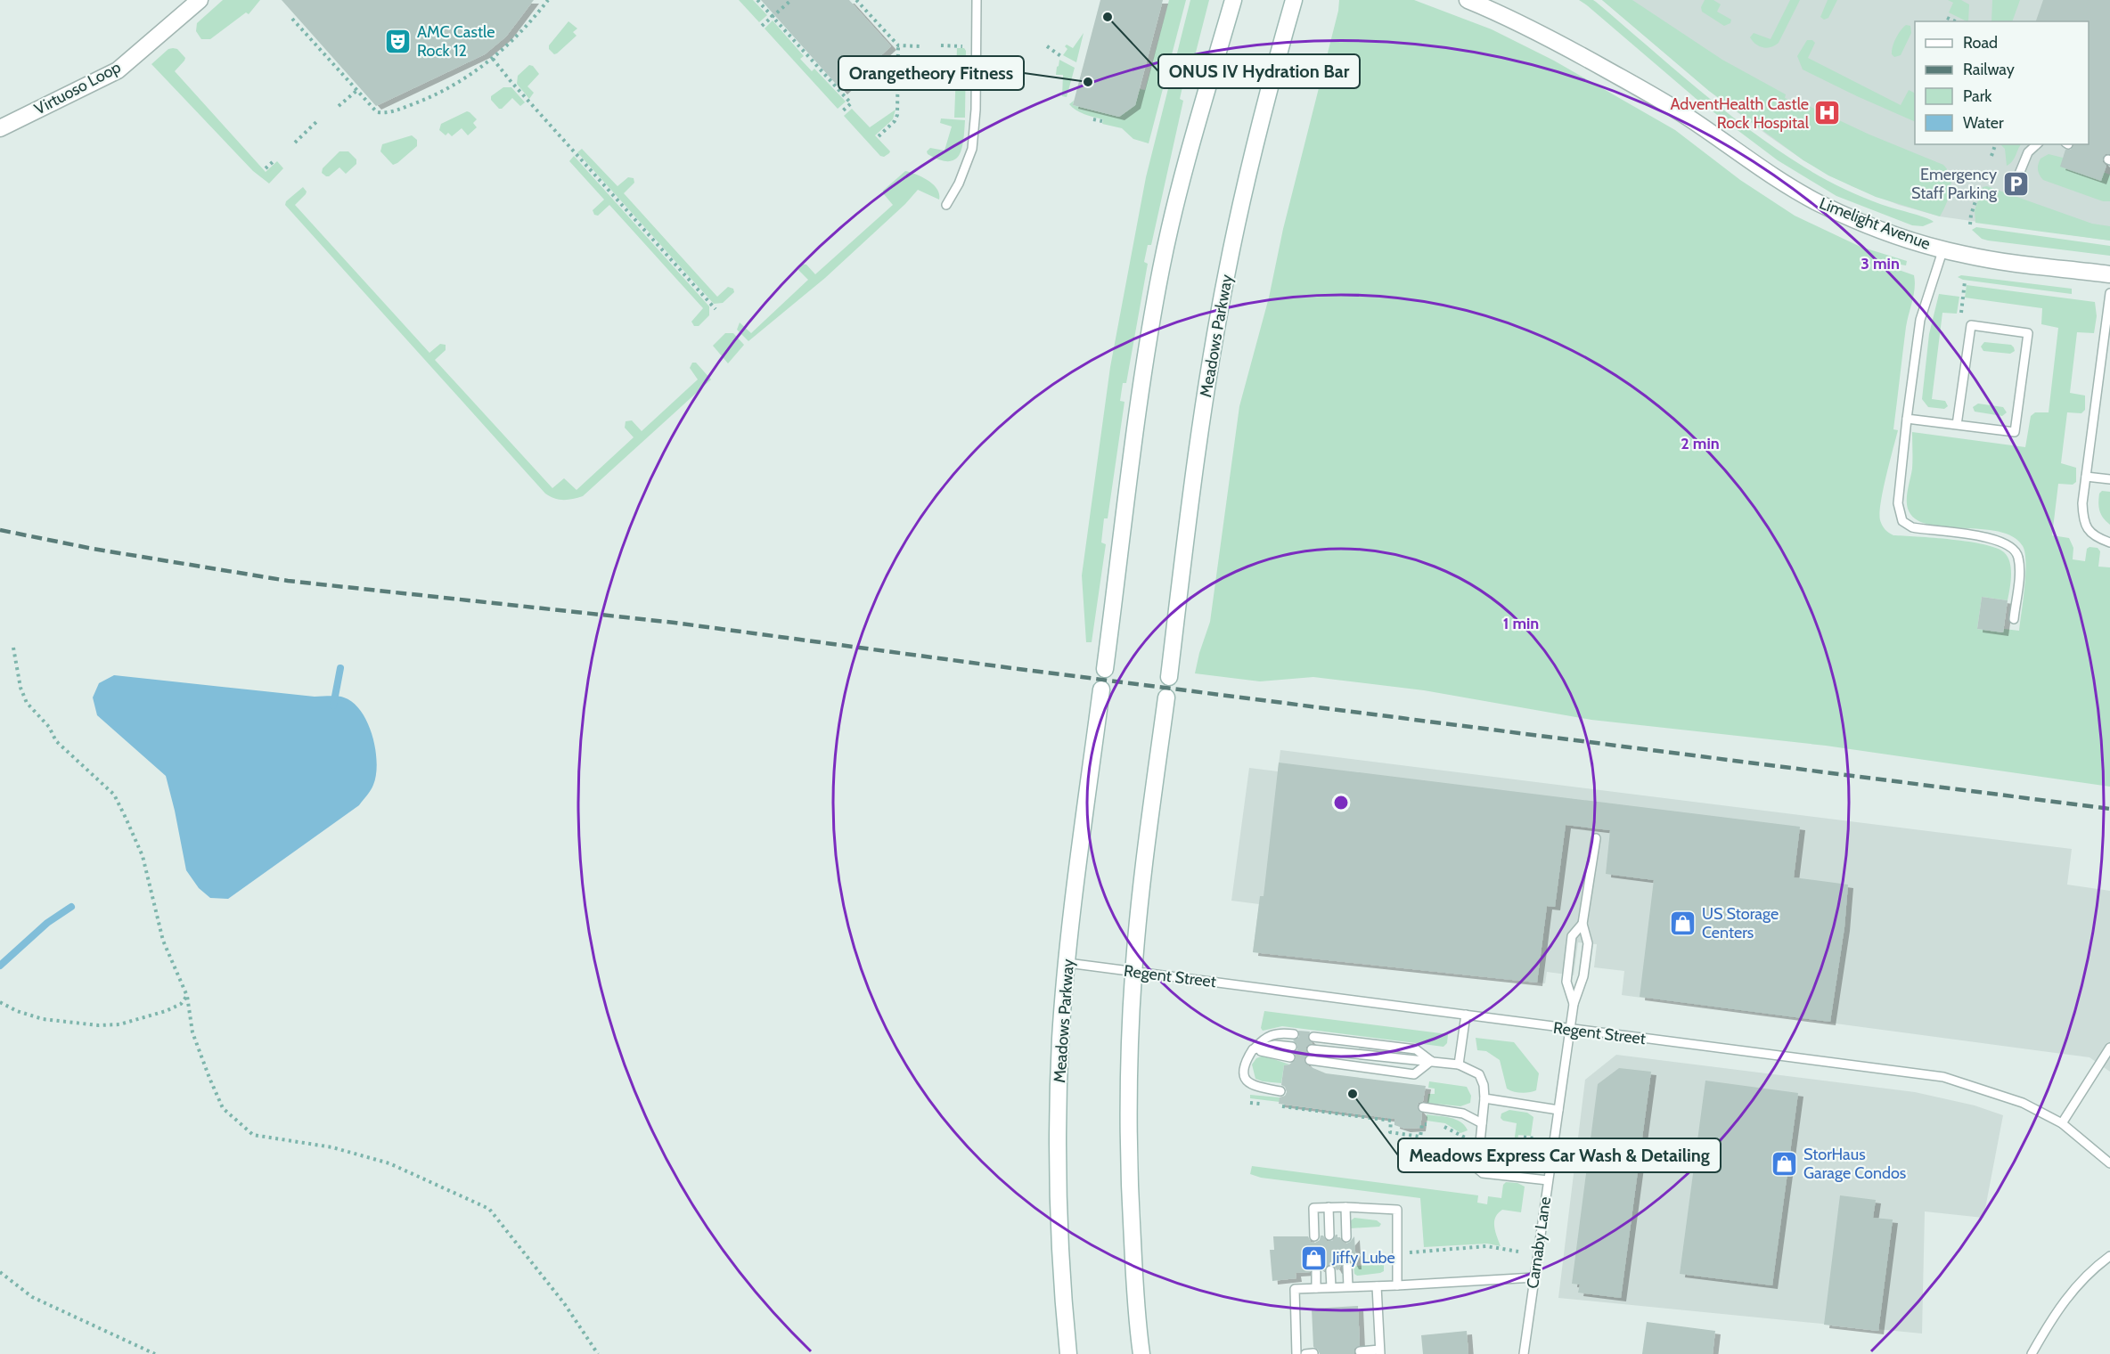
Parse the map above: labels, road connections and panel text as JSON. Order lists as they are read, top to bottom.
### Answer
{
  "streets": {
    "main road": ["Virtuoso Loop", "Limelight Avenue", "Meadows Parkway"],
    "lane": ["Regent Street", "Carnaby Lane"]
  },
  "crossings": [
    ["Meadows Parkway", "Regent Street"],
    ["Regent Street", "Carnaby Lane"]
  ],
  "places": {
    "other": ["ONUS IV Hydration Bar", "Orangetheory Fitness", "Meadows Express Car Wash & Detailing"],
    "theatre": ["AMC Castle Rock 12"],
    "hospital": ["AdventHealth Castle Rock Hospital"],
    "parking": ["Emergency Staff Parking"],
    "shop": ["US Storage Centers", "StorHaus Garage Condos", "Jiffy Lube"]
  },
  "legend": [
    "Road",
    "Railway",
    "Park",
    "Water"
  ],
  "rings": ["3 min", "2 min", "1 min"]
}
